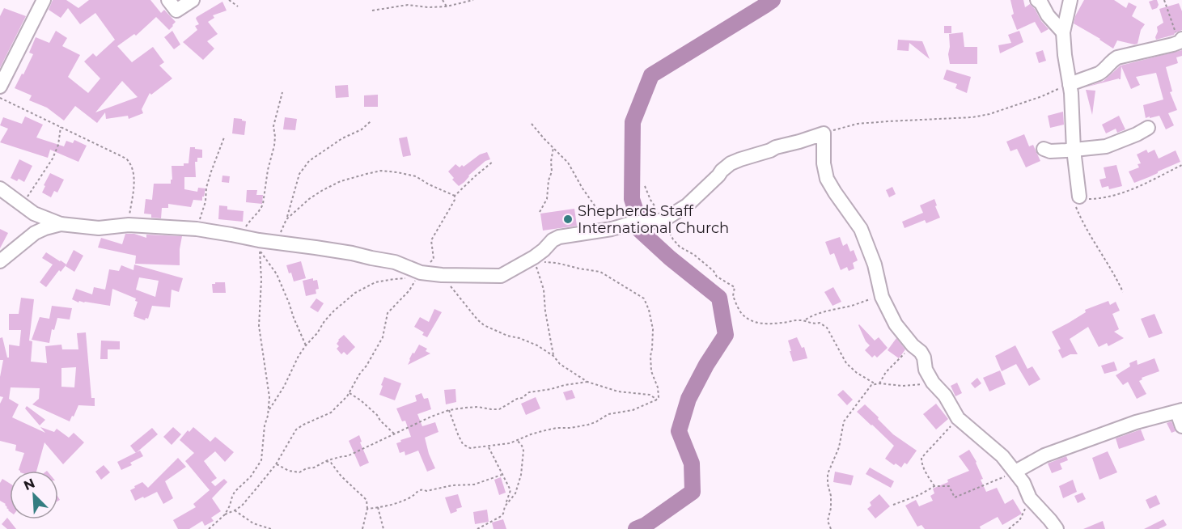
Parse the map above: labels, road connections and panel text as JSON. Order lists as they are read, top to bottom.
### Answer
{
  "places": ["Shepherds Staff International Church"],
  "north": "top left"
}
